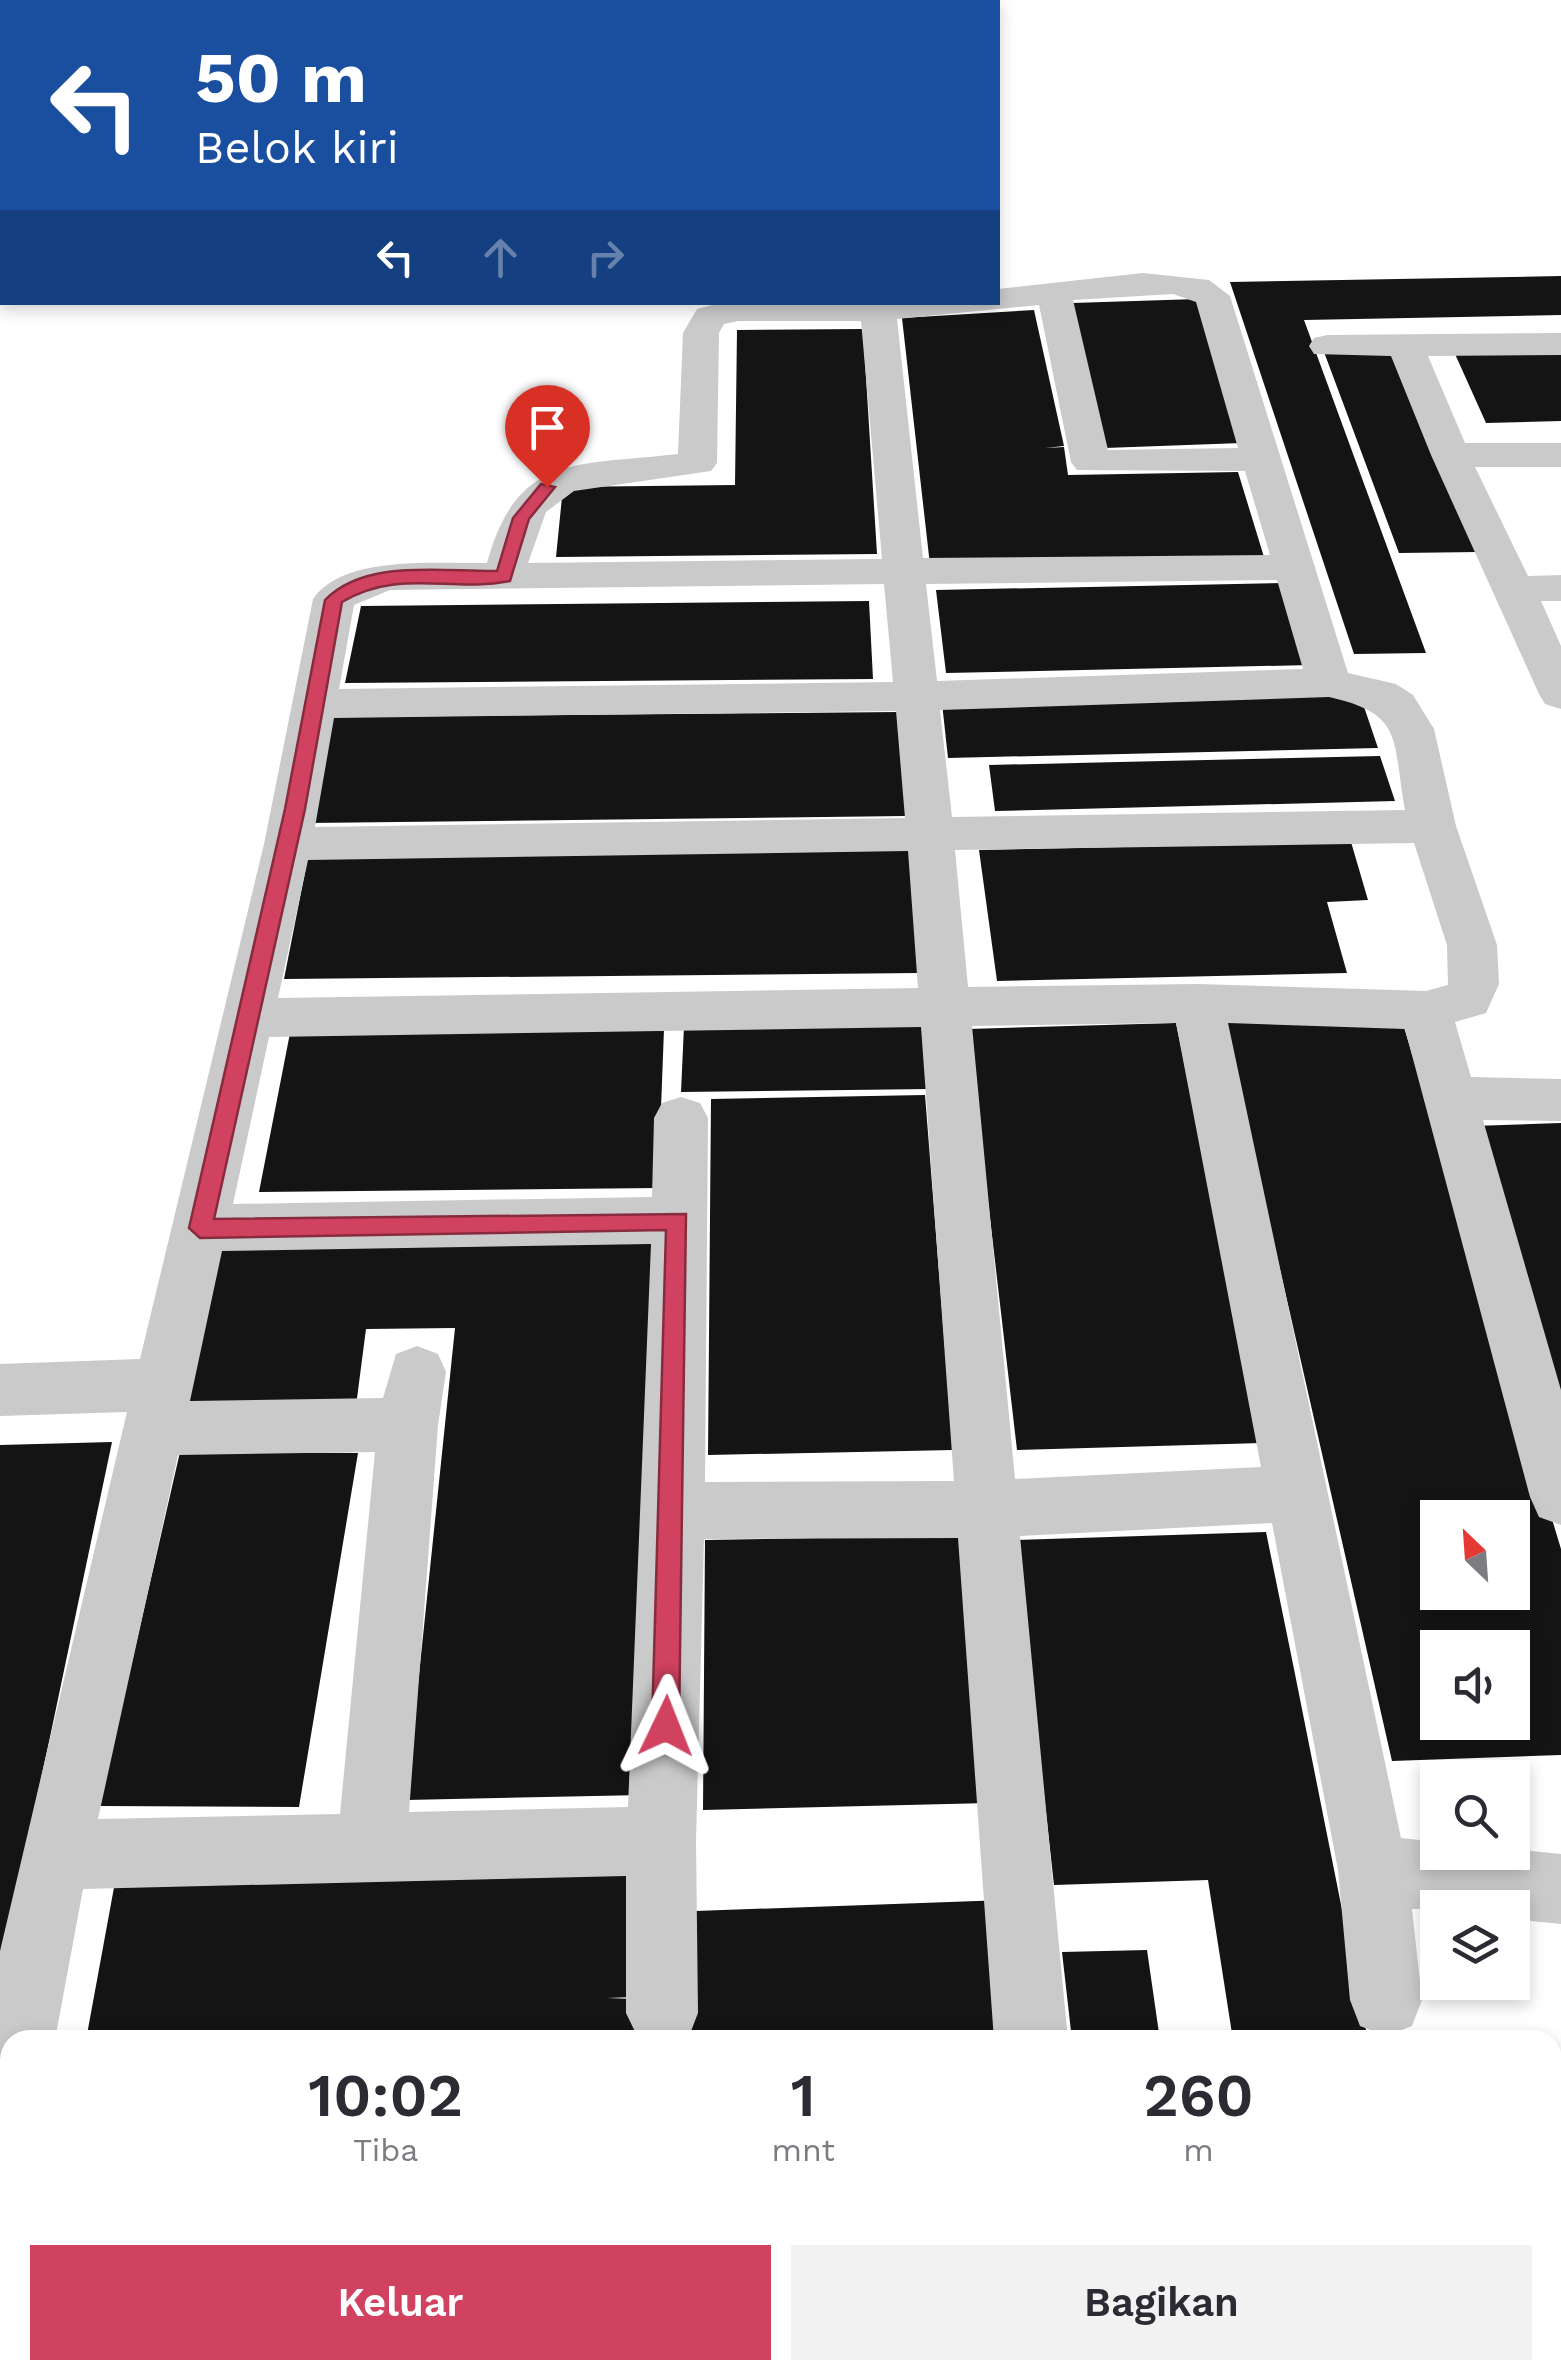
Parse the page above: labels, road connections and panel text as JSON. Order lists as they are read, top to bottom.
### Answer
{
  "north": "top left",
  "page": {
    "turn": ["50 m", "Belok kiri"],
    "eta": [
      "10:02",
      "Tiba",
      "1",
      "mnt",
      "260",
      "m"
    ],
    "buttons": ["Keluar", "Bagikan"]
  }
}
